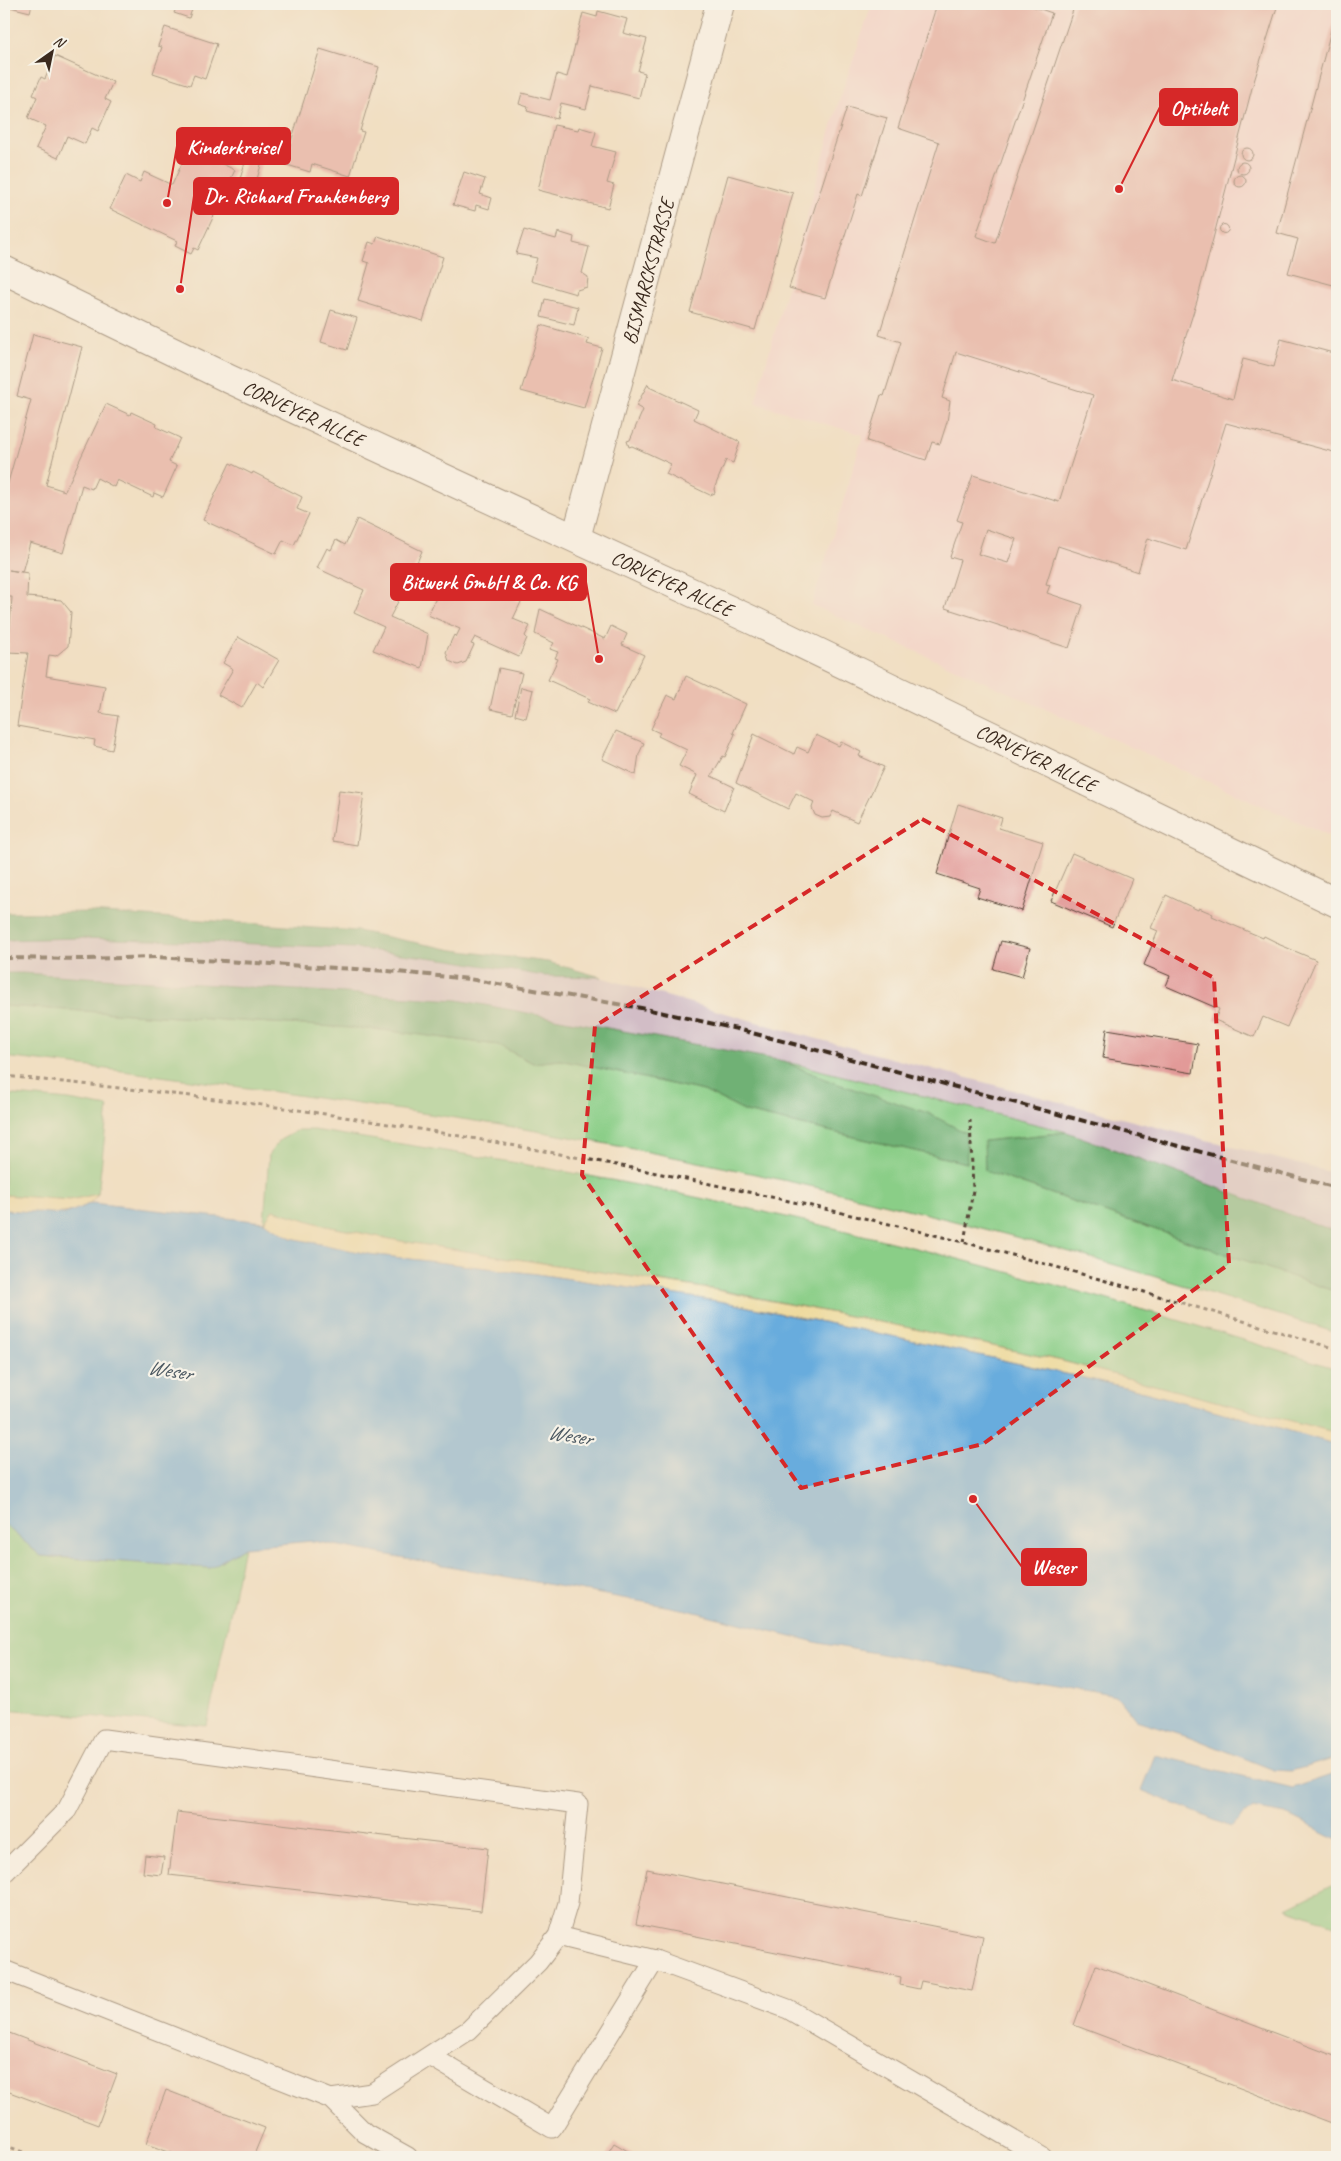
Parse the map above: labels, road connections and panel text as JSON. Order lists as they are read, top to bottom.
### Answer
{
  "streets": {
    "street": ["BISMARCKSTRASSE", "CORVEYER ALLEE"]
  },
  "crossings": [
    ["BISMARCKSTRASSE", "CORVEYER ALLEE"]
  ],
  "water": ["Weser"],
  "places": [
    "Optibelt",
    "Kinderkreisel",
    "Dr. Richard Frankenberg",
    "Bitwerk GmbH & Co. KG",
    "Weser"
  ],
  "north": "top right"
}
